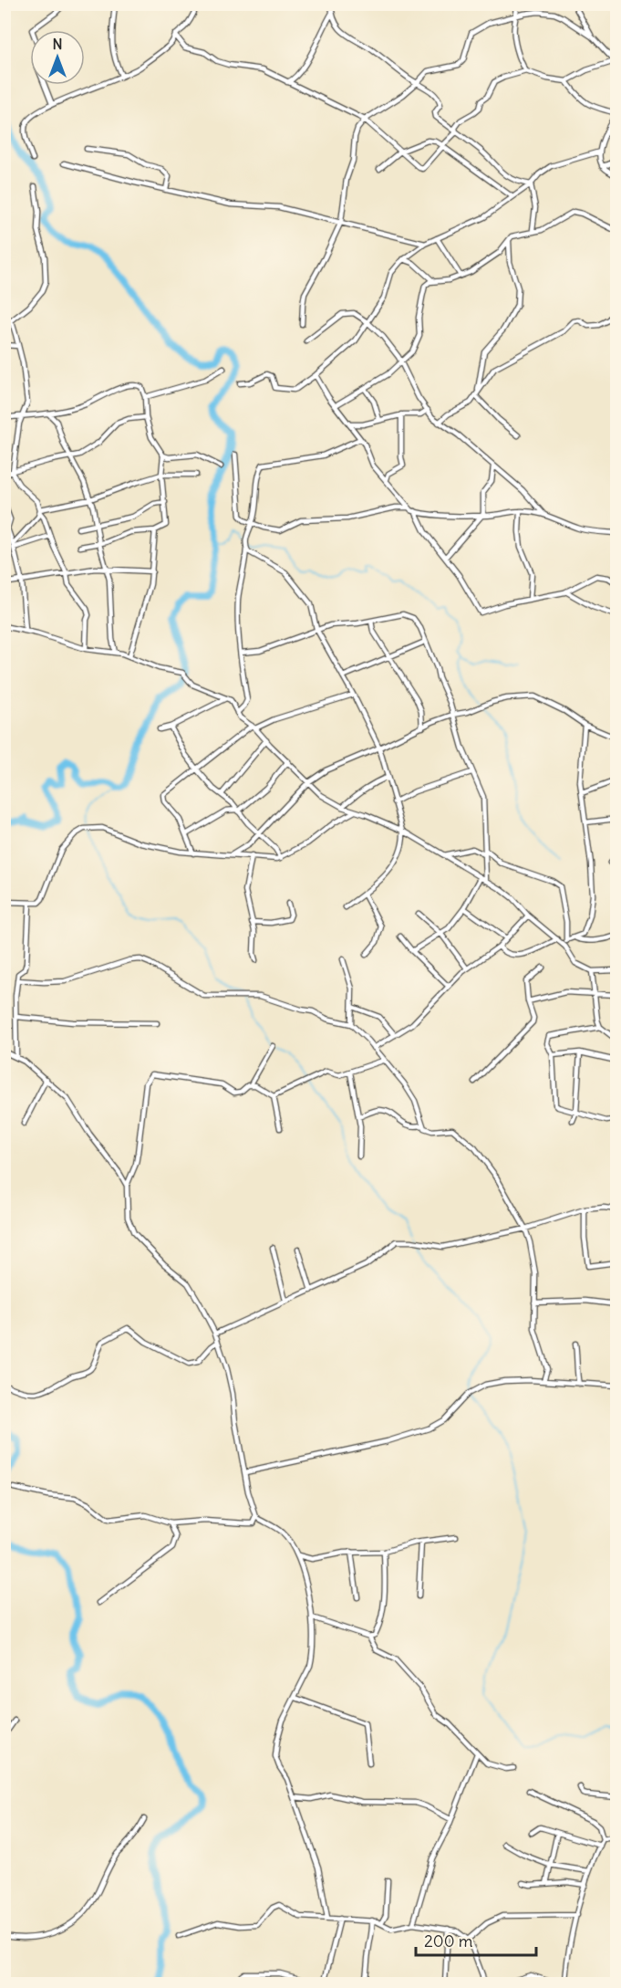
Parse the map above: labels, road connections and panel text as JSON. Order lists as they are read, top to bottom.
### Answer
{
  "scale_bar": "200 m",
  "north": "top"
}
